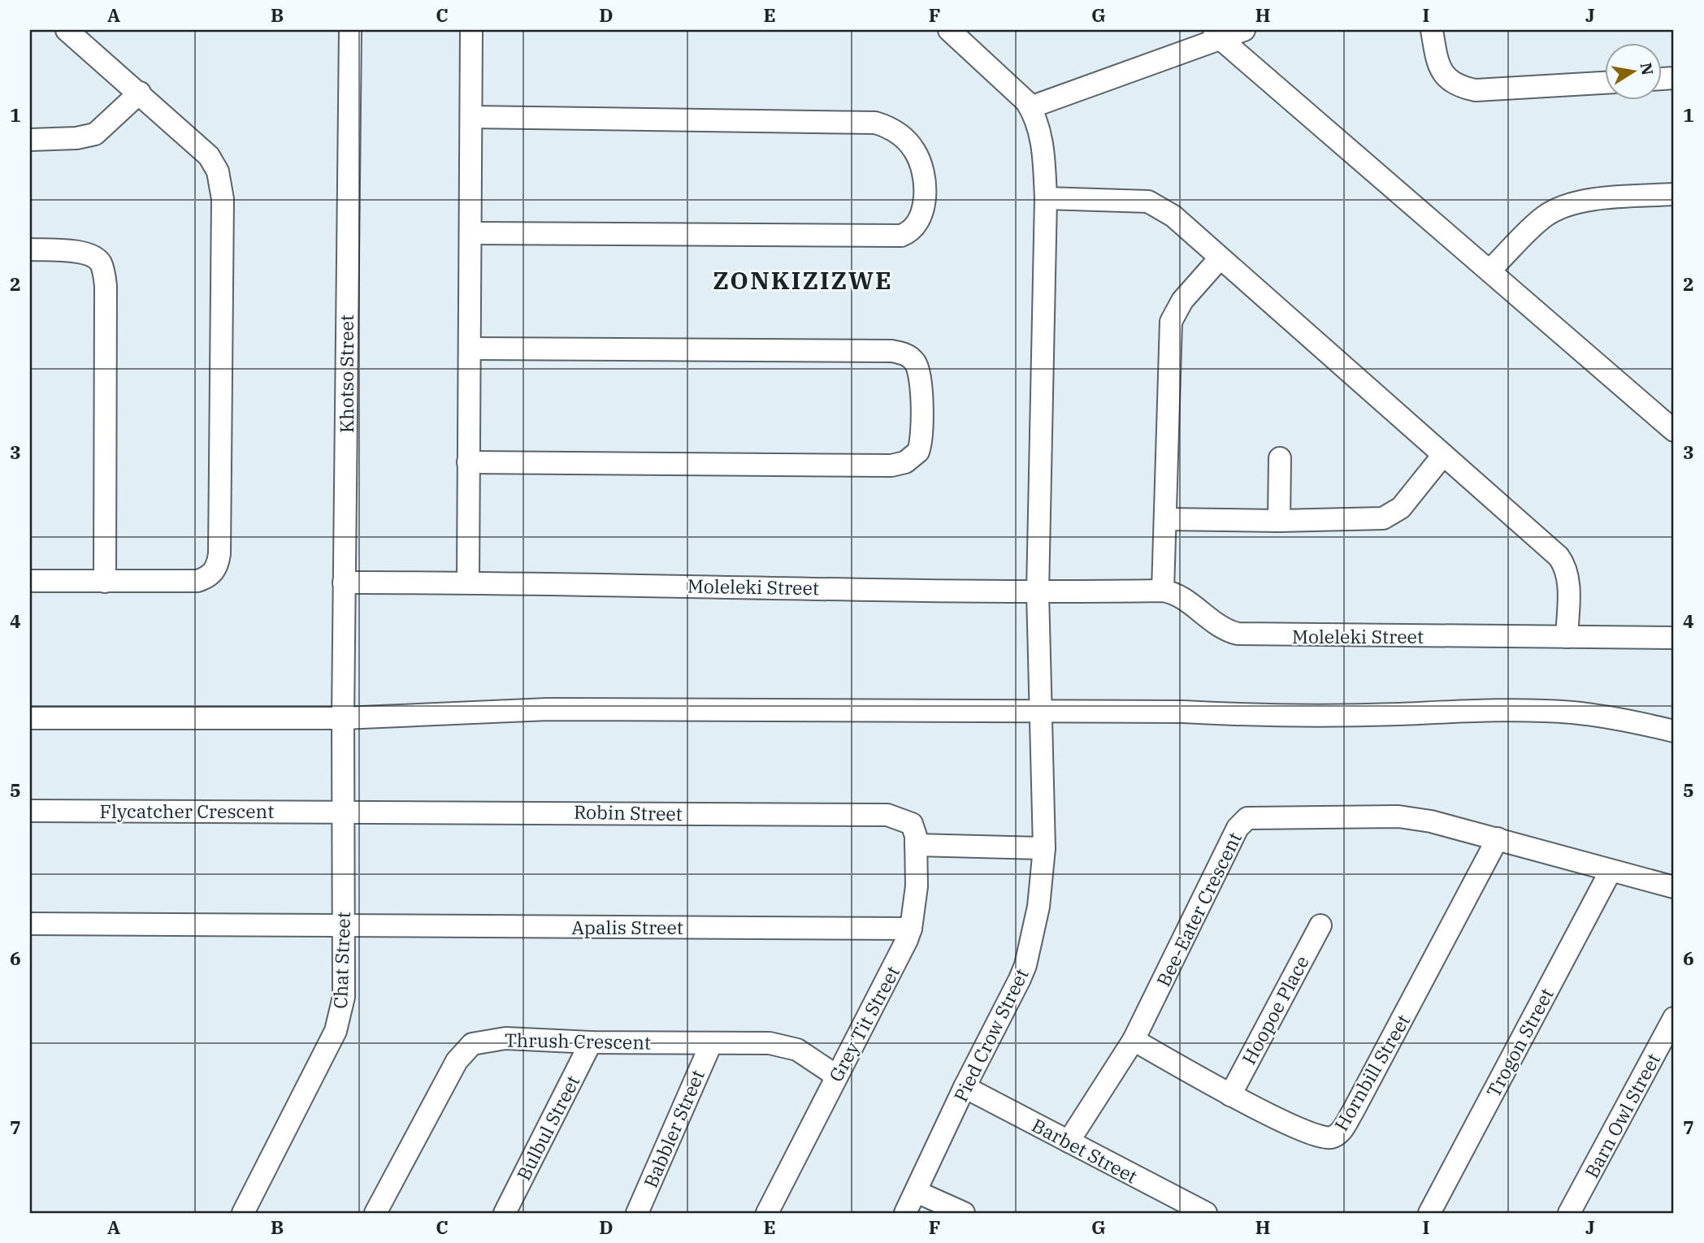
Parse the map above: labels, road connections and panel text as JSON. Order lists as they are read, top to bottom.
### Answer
{
  "streets": {
    "street": [
      "Khotso Street",
      "Moleleki Street",
      "Flycatcher Crescent",
      "Robin Street",
      "Bee-Eater Crescent",
      "Apalis Street",
      "Chat Street",
      "Hoopoe Place",
      "Grey Tit Street",
      "Pied Crow Street",
      "Thrush Crescent",
      "Trogon Street",
      "Hornbill Street",
      "Barn Owl Street",
      "Bulbul Street",
      "Babbler Street",
      "Barbet Street"
    ]
  },
  "crossings": [
    ["Khotso Street", "Moleleki Street"],
    ["Khotso Street", "Chat Street"],
    ["Moleleki Street", "Pied Crow Street"],
    ["Flycatcher Crescent", "Robin Street"],
    ["Flycatcher Crescent", "Chat Street"],
    ["Robin Street", "Chat Street"],
    ["Robin Street", "Grey Tit Street"],
    ["Bee-Eater Crescent", "Trogon Street"],
    ["Bee-Eater Crescent", "Hornbill Street"],
    ["Bee-Eater Crescent", "Barbet Street"],
    ["Apalis Street", "Chat Street"],
    ["Apalis Street", "Grey Tit Street"],
    ["Hoopoe Place", "Hornbill Street"],
    ["Grey Tit Street", "Thrush Crescent"],
    ["Pied Crow Street", "Barbet Street"],
    ["Thrush Crescent", "Bulbul Street"],
    ["Thrush Crescent", "Babbler Street"]
  ],
  "districts": ["ZONKIZIZWE"],
  "north": "right",
  "grid": {
    "columns": [
      "A",
      "B",
      "C",
      "D",
      "E",
      "F",
      "G",
      "H",
      "I",
      "J"
    ],
    "rows": [
      "1",
      "2",
      "3",
      "4",
      "5",
      "6",
      "7"
    ]
  }
}
